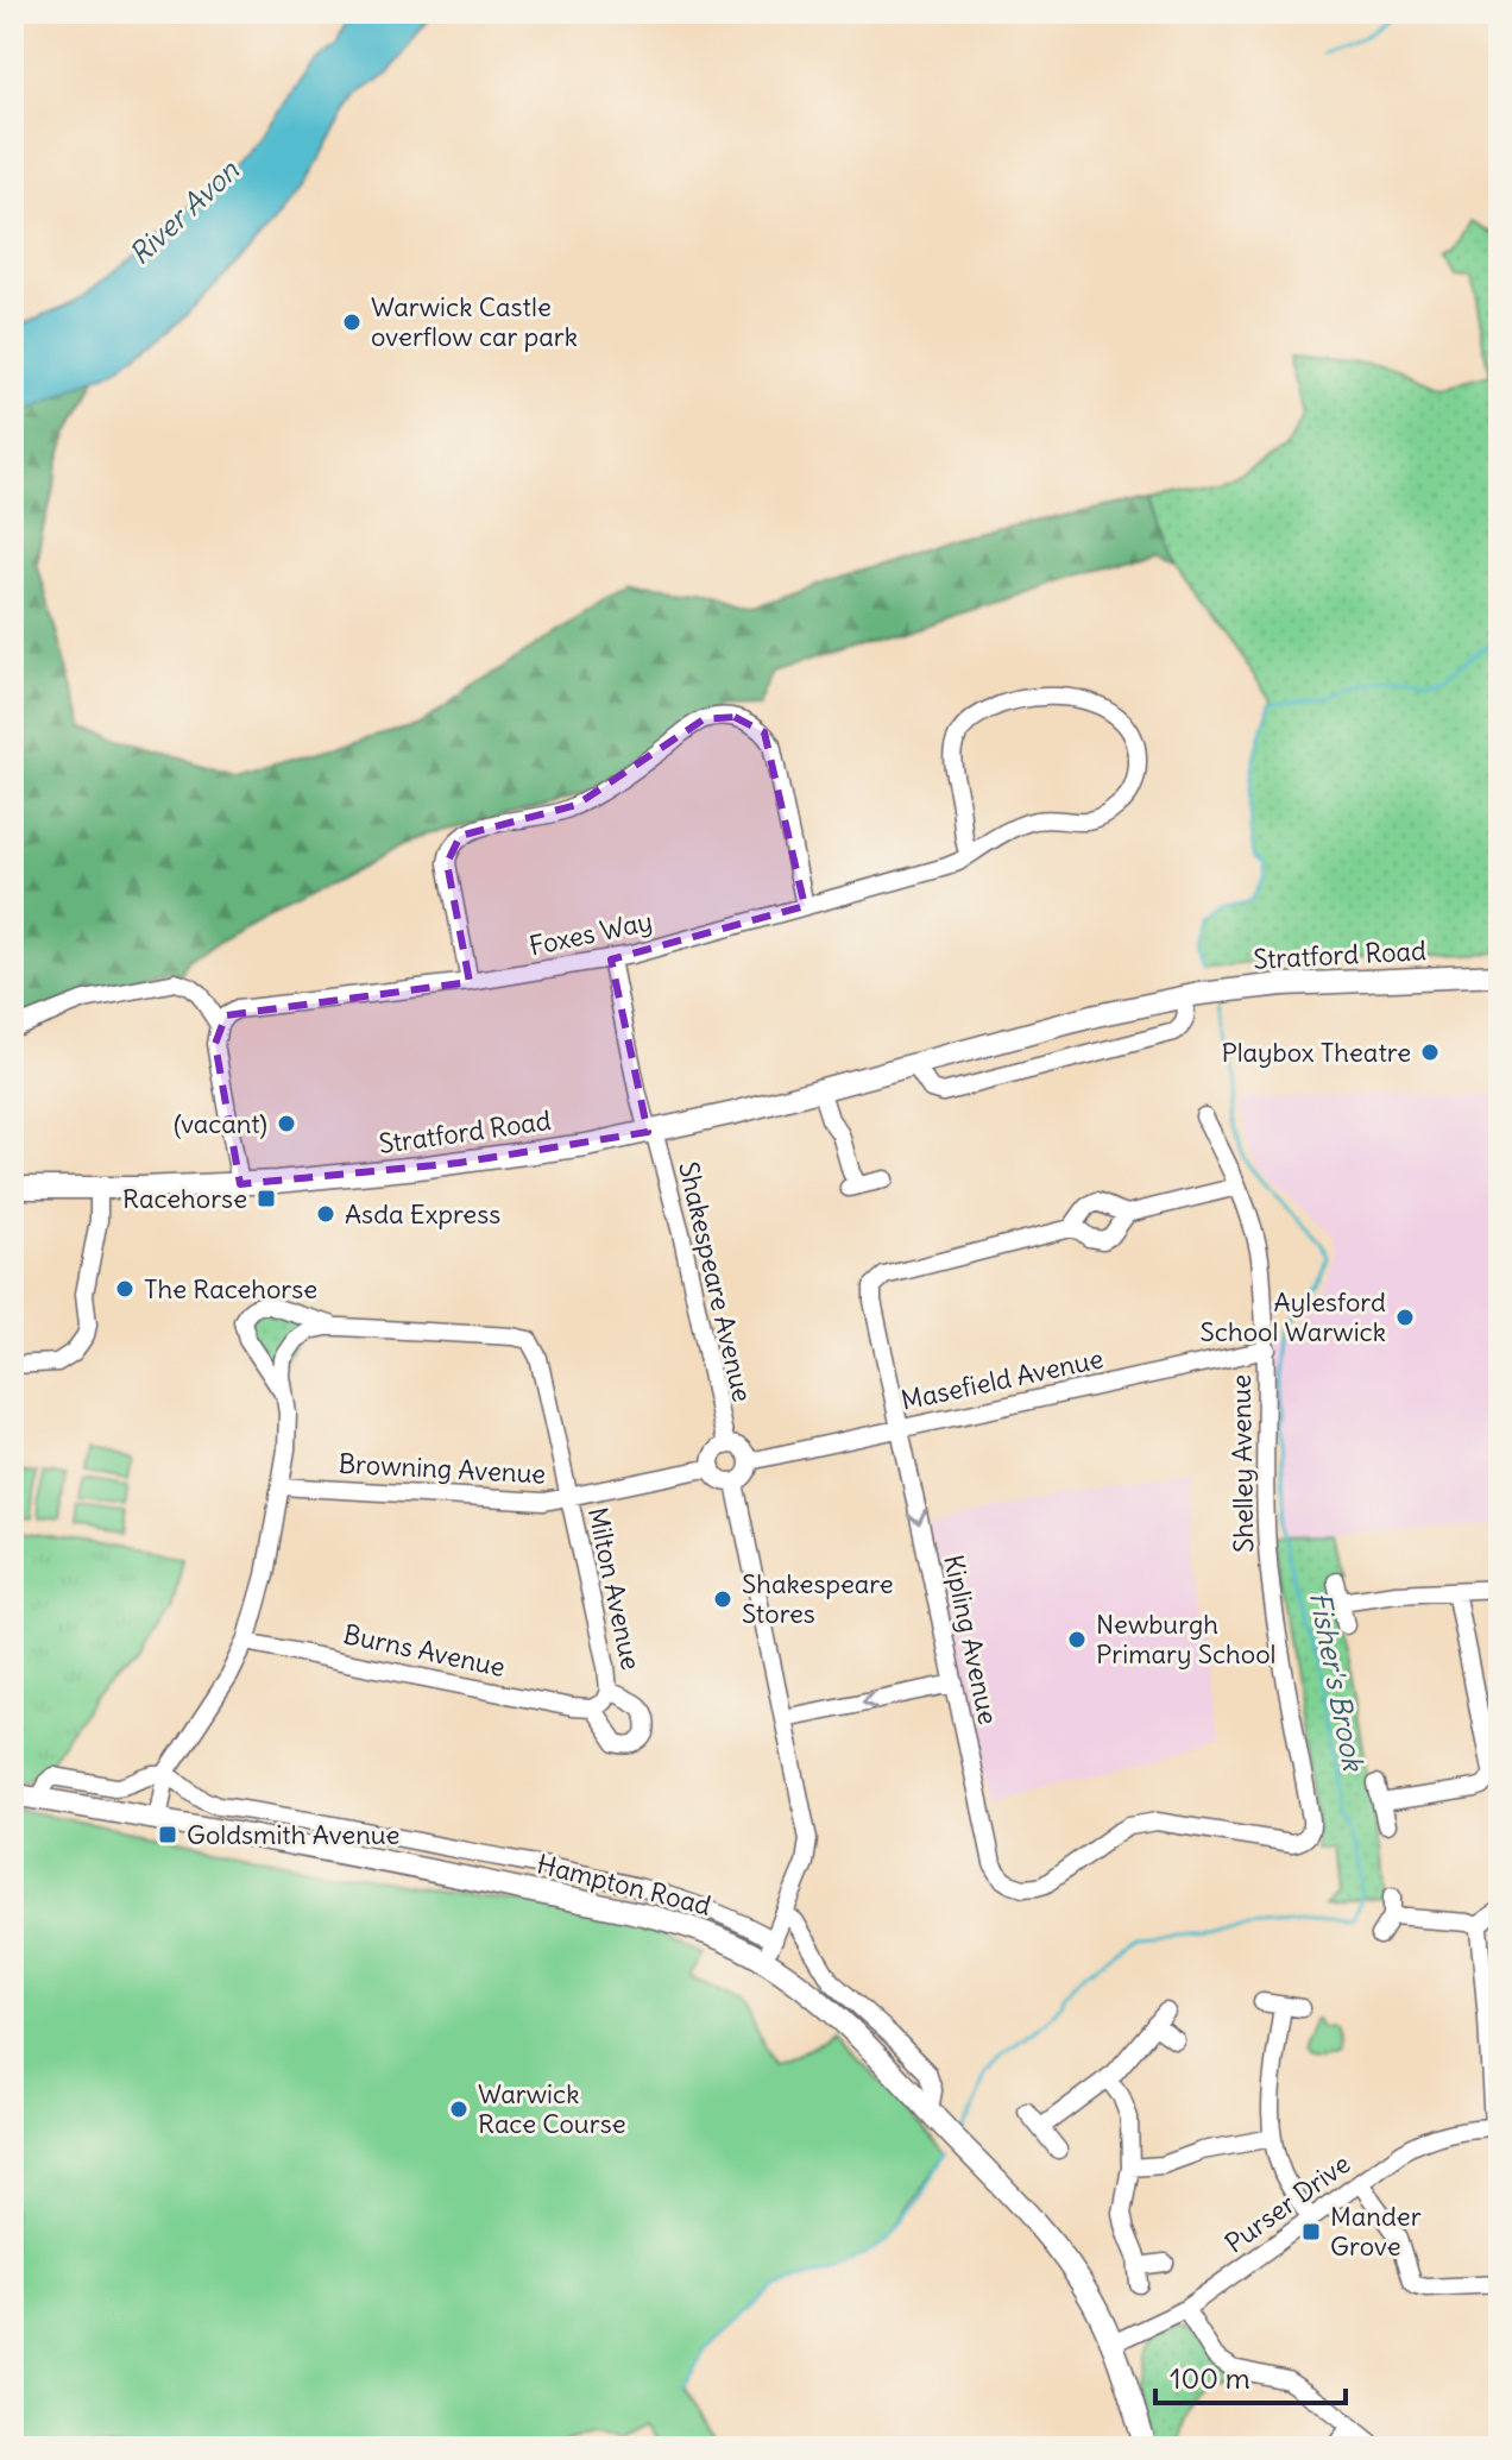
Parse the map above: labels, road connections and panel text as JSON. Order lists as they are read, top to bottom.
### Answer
{
  "streets": {
    "main road": ["Stratford Road", "Hampton Road"],
    "street": [
      "Foxes Way",
      "Shakespeare Avenue",
      "Masefield Avenue",
      "Shelley Avenue",
      "Browning Avenue",
      "Milton Avenue",
      "Kipling Avenue",
      "Burns Avenue",
      "Purser Drive"
    ]
  },
  "crossings": [
    ["Foxes Way", "Shakespeare Avenue"],
    ["Stratford Road", "Shakespeare Avenue"],
    ["Shakespeare Avenue", "Masefield Avenue"],
    ["Shakespeare Avenue", "Browning Avenue"],
    ["Masefield Avenue", "Shelley Avenue"],
    ["Masefield Avenue", "Browning Avenue"],
    ["Masefield Avenue", "Kipling Avenue"],
    ["Shelley Avenue", "Kipling Avenue"],
    ["Browning Avenue", "Milton Avenue"],
    ["Hampton Road", "Purser Drive"]
  ],
  "water": ["River Avon", "Fisher's Brook"],
  "places": {
    "other": [
      "Warwick Castle overflow car park",
      "Playbox Theatre",
      "(vacant)",
      "Asda Express",
      "The Racehorse",
      "Aylesford School Warwick",
      "Shakespeare Stores",
      "Newburgh Primary School",
      "Warwick Race Course"
    ],
    "transit": ["Racehorse", "Goldsmith Avenue", "Mander Grove"]
  },
  "scale_bar": "100 m"
}
